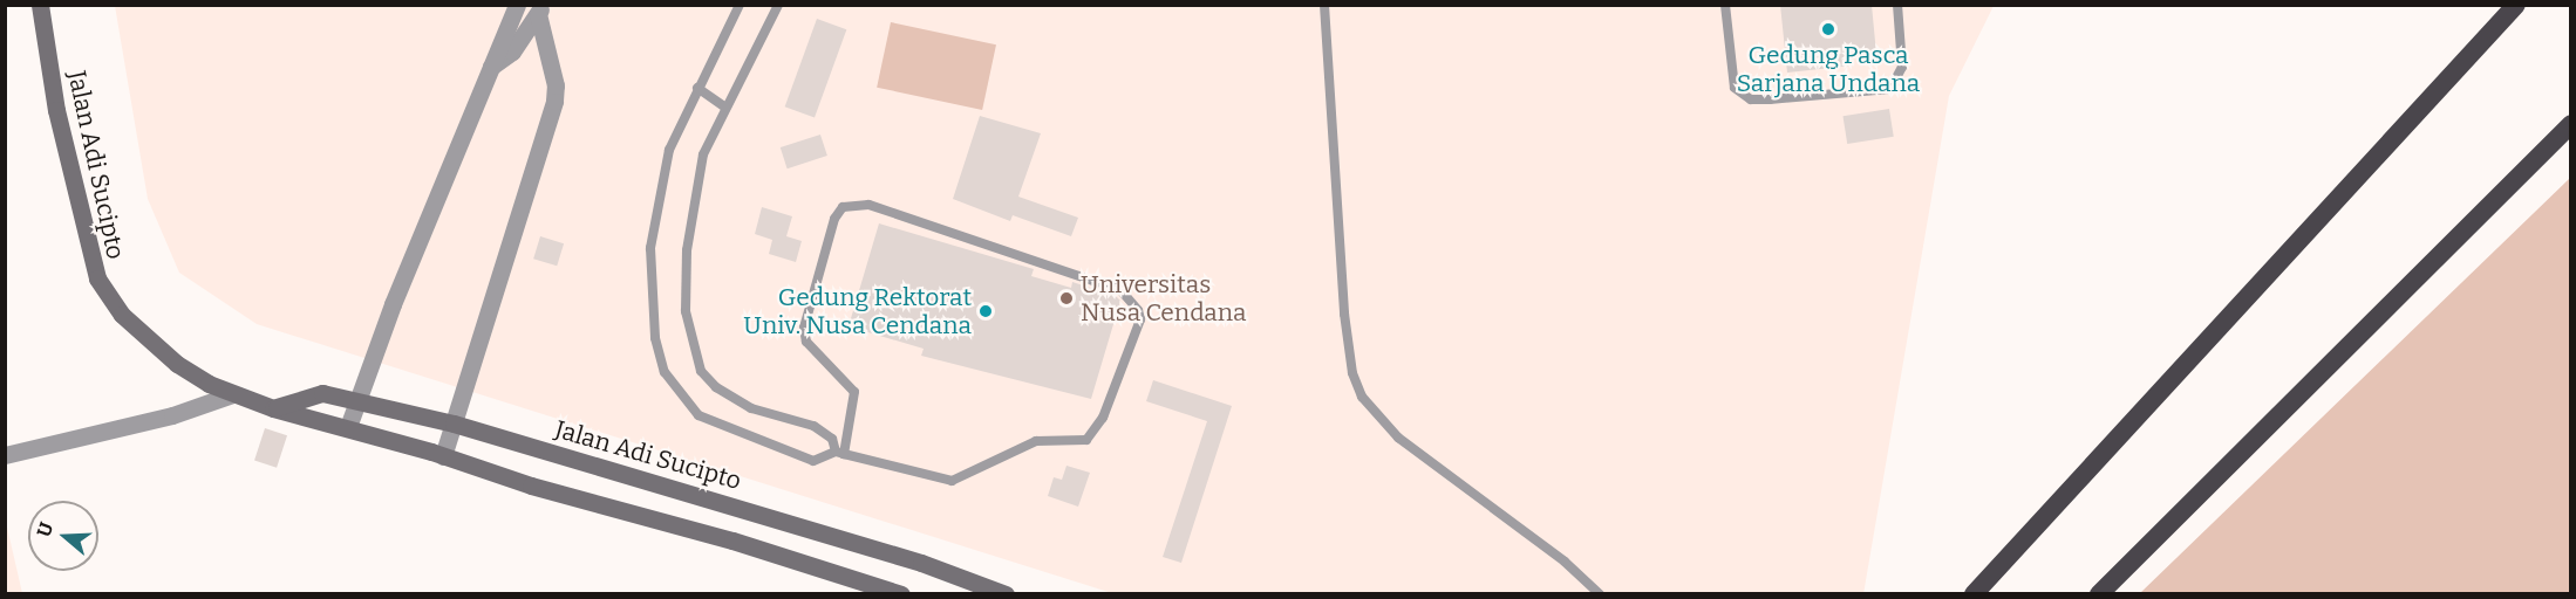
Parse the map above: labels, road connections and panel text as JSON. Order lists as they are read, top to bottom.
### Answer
{
  "streets": {
    "main road": ["Jalan Adi Sucipto"]
  },
  "places": ["Gedung Pasca Sarjana Undana", "Universitas Nusa Cendana", "Gedung Rektorat Univ. Nusa Cendana"],
  "north": "left"
}
